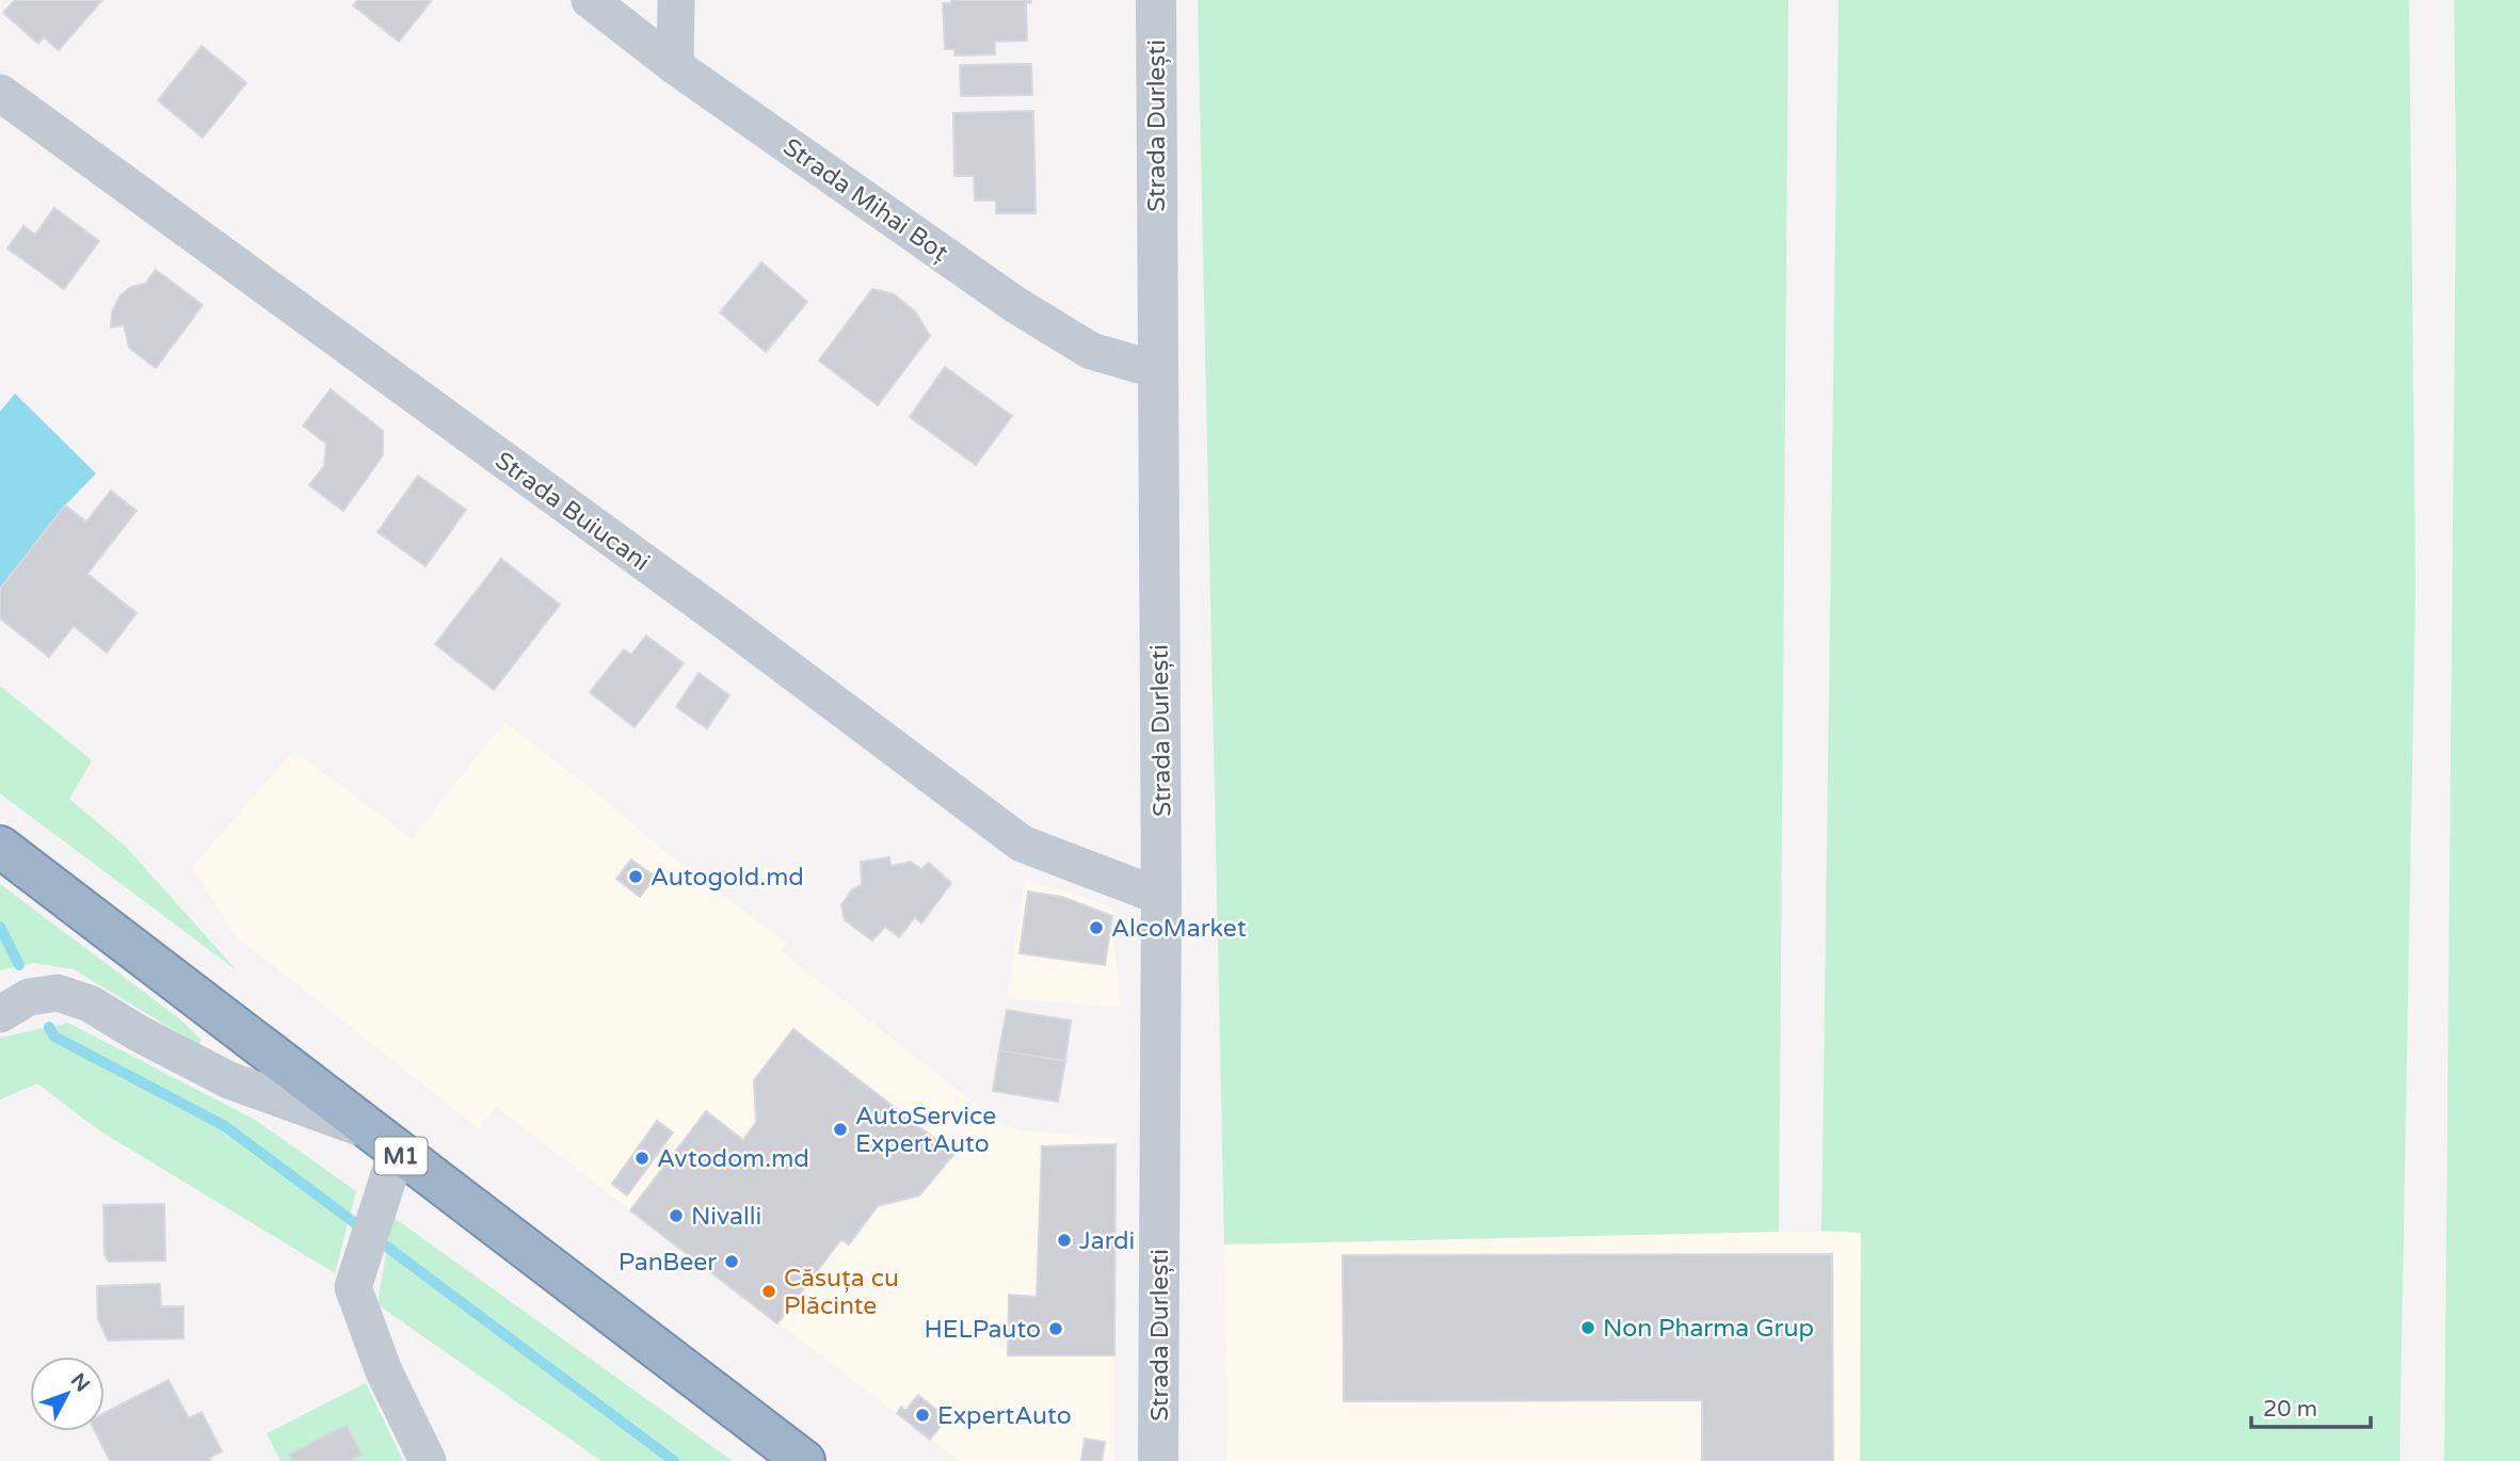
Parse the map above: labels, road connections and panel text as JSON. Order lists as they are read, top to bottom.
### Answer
{
  "streets": {
    "highway": ["M1"],
    "street": ["Strada Durlești", "Strada Mihai Boț", "Strada Buiucani"]
  },
  "crossings": [
    ["Strada Durlești", "Strada Mihai Boț"],
    ["Strada Durlești", "Strada Buiucani"]
  ],
  "places": [
    "Autogold.md",
    "AlcoMarket",
    "AutoService ExpertAuto",
    "Avtodom.md",
    "Nivalli",
    "Jardi",
    "PanBeer",
    "Căsuța cu Plăcinte",
    "Non Pharma Grup",
    "HELPauto",
    "ExpertAuto"
  ],
  "scale_bar": "20 m",
  "north": "top right"
}
